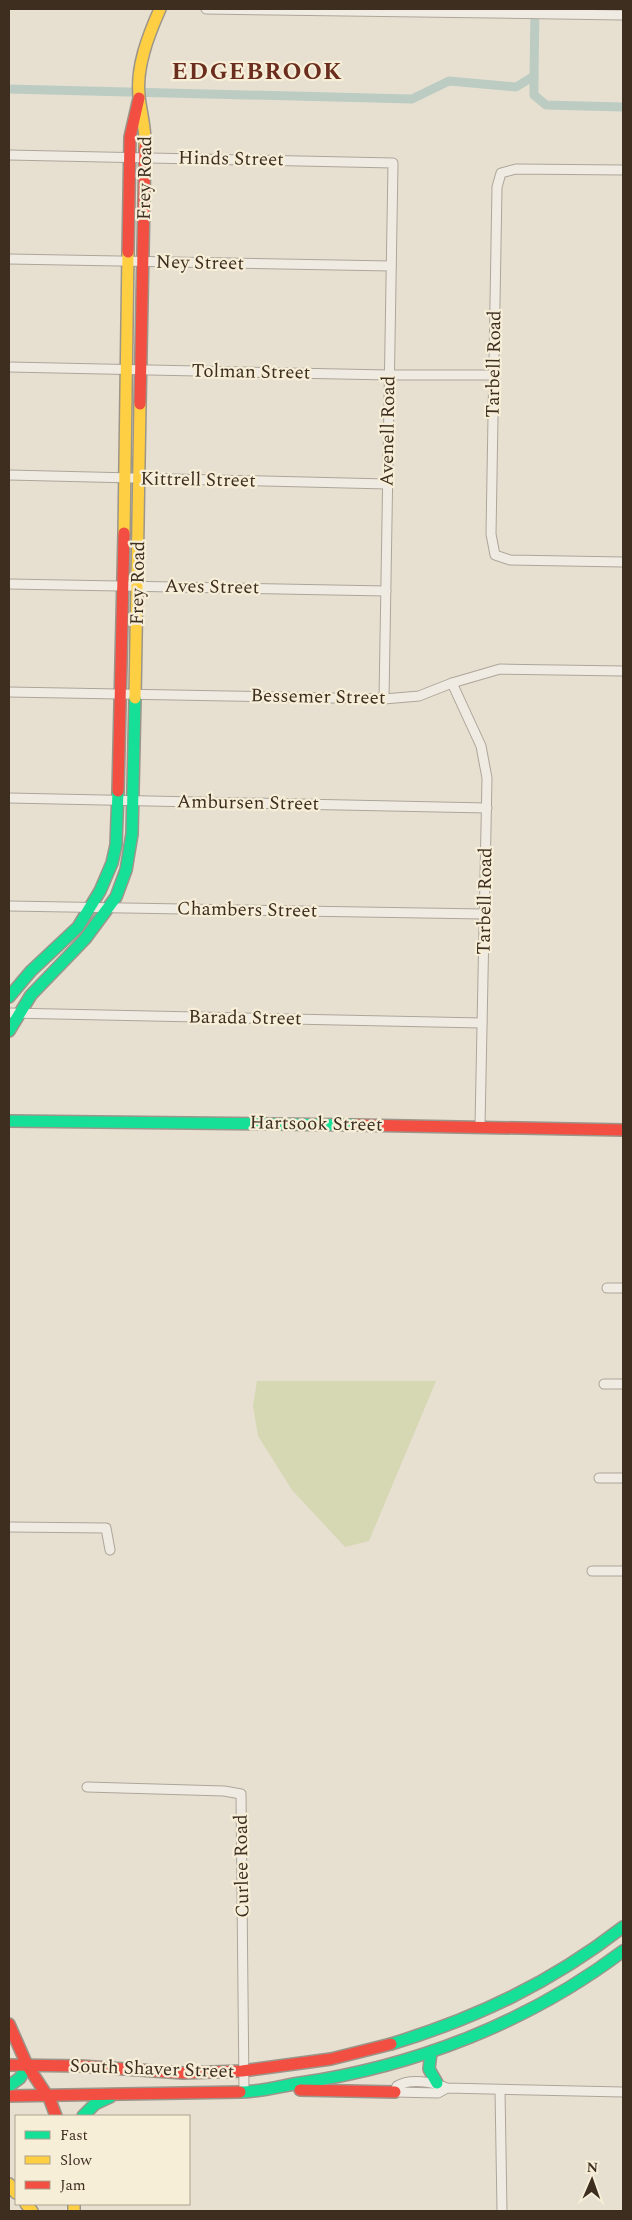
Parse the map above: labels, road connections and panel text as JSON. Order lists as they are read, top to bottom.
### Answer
{
  "streets": {
    "street": [
      "Hinds Street",
      "Frey Road",
      "Ney Street",
      "Tarbell Road",
      "Tolman Street",
      "Avenell Road",
      "Kittrell Street",
      "Aves Street",
      "Bessemer Street",
      "Ambursen Street",
      "Chambers Street",
      "Barada Street",
      "Hartsook Street",
      "Curlee Road",
      "South Shaver Street"
    ]
  },
  "crossings": [
    ["Hinds Street", "Frey Road"],
    ["Hinds Street", "Avenell Road"],
    ["Frey Road", "Ney Street"],
    ["Frey Road", "Tolman Street"],
    ["Frey Road", "Kittrell Street"],
    ["Frey Road", "Aves Street"],
    ["Frey Road", "Bessemer Street"],
    ["Frey Road", "Ambursen Street"],
    ["Frey Road", "Chambers Street"],
    ["Frey Road", "Barada Street"],
    ["Ney Street", "Avenell Road"],
    ["Tarbell Road", "Tolman Street"],
    ["Tarbell Road", "Bessemer Street"],
    ["Tarbell Road", "Ambursen Street"],
    ["Tarbell Road", "Chambers Street"],
    ["Tarbell Road", "Barada Street"],
    ["Tarbell Road", "Hartsook Street"],
    ["Tolman Street", "Avenell Road"],
    ["Avenell Road", "Kittrell Street"],
    ["Avenell Road", "Aves Street"],
    ["Avenell Road", "Bessemer Street"],
    ["Curlee Road", "South Shaver Street"]
  ],
  "districts": ["EDGEBROOK"],
  "legend": ["Fast", "Slow", "Jam"],
  "north": "top"
}
